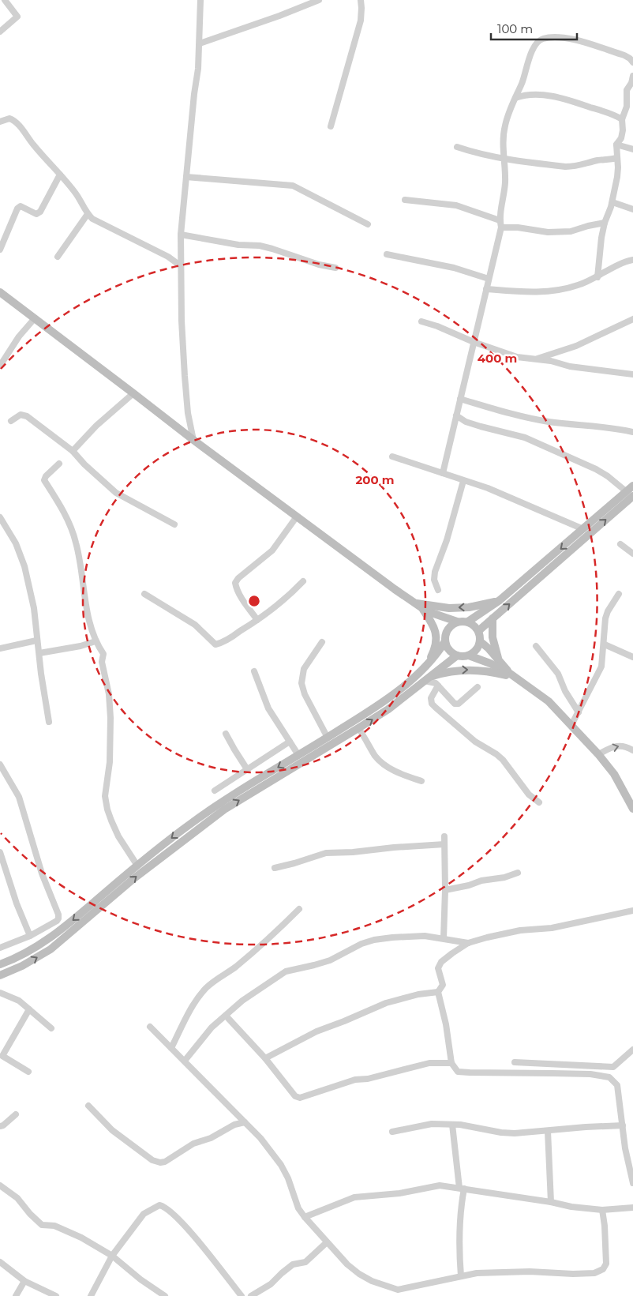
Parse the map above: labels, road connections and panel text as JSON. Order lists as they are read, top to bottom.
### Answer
{
  "scale_bar": "100 m",
  "rings": ["400 m", "200 m"]
}
